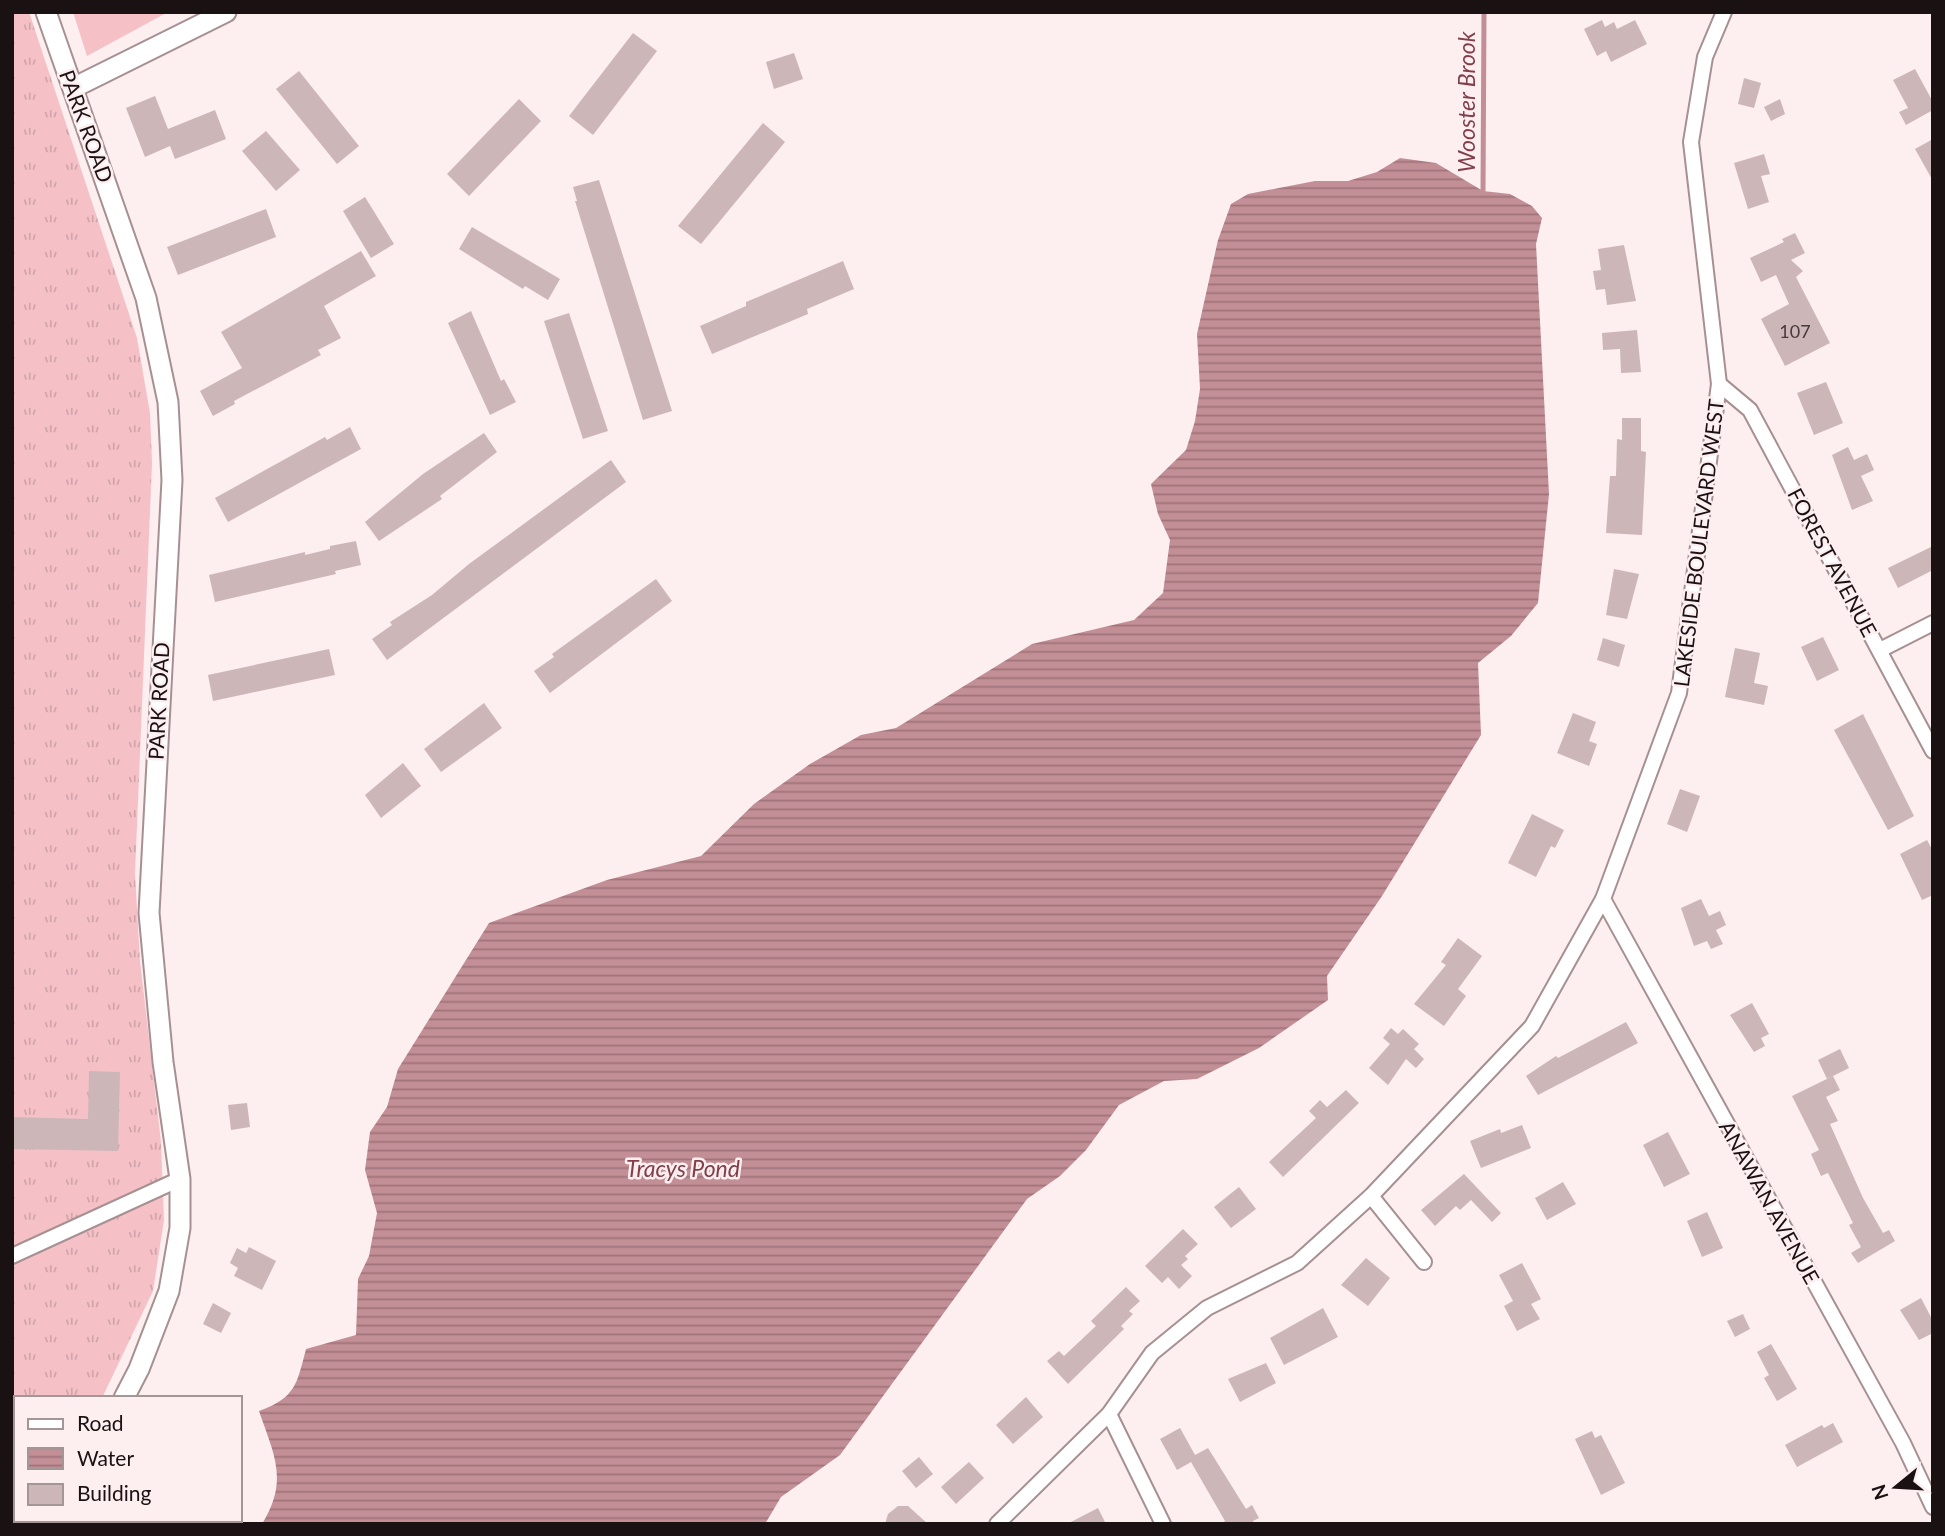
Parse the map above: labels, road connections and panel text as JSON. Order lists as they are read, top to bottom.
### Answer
{
  "streets": {
    "main road": ["PARK ROAD"],
    "street": ["LAKESIDE BOULEVARD WEST", "FOREST AVENUE", "ANAWAN AVENUE"]
  },
  "crossings": [
    ["LAKESIDE BOULEVARD WEST", "FOREST AVENUE"],
    ["LAKESIDE BOULEVARD WEST", "ANAWAN AVENUE"]
  ],
  "water": ["Wooster Brook", "Tracys Pond"],
  "house_numbers": ["107"],
  "legend": ["Road", "Water", "Building"],
  "north": "left"
}
